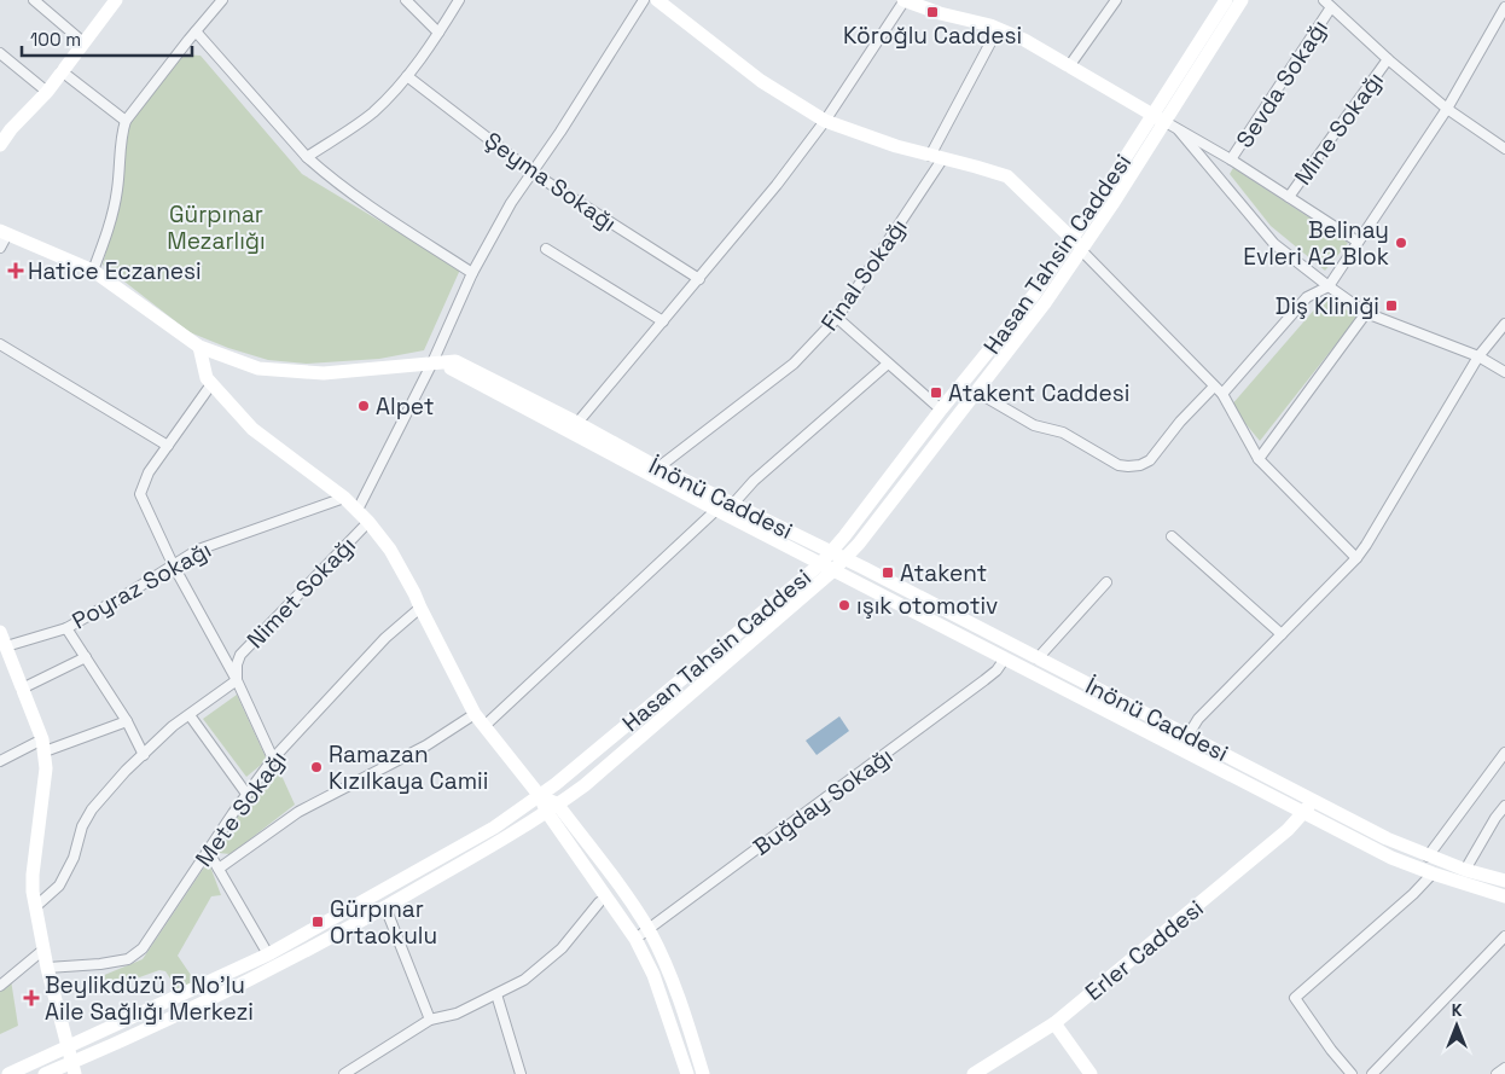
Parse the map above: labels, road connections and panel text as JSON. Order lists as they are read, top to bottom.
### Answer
{
  "streets": {
    "main road": ["Hasan Tahsin Caddesi", "İnönü Caddesi", "Erler Caddesi"],
    "street": [
      "Sevda Sokağı",
      "Mine Sokağı",
      "Şeyma Sokağı",
      "Final Sokağı",
      "Poyraz Sokağı",
      "Nimet Sokağı",
      "Buğday Sokağı",
      "Mete Sokağı"
    ]
  },
  "crossings": [
    ["Hasan Tahsin Caddesi", "İnönü Caddesi"],
    ["Final Sokağı", "İnönü Caddesi"],
    ["İnönü Caddesi", "Buğday Sokağı"],
    ["İnönü Caddesi", "Erler Caddesi"]
  ],
  "parks": ["Gürpınar Mezarlığı"],
  "places": {
    "transit": [
      "Köroğlu Caddesi",
      "Diş Kliniği",
      "Atakent Caddesi",
      "Atakent",
      "Gürpınar Ortaokulu"
    ],
    "other": [
      "Belinay Evleri A2 Blok",
      "Alpet",
      "ışık otomotiv",
      "Ramazan Kızılkaya Camii"
    ],
    "health": ["Hatice Eczanesi", "Beylikdüzü 5 No'lu Aile Sağlığı Merkezi"]
  },
  "scale_bar": "100 m",
  "north": "top"
}
